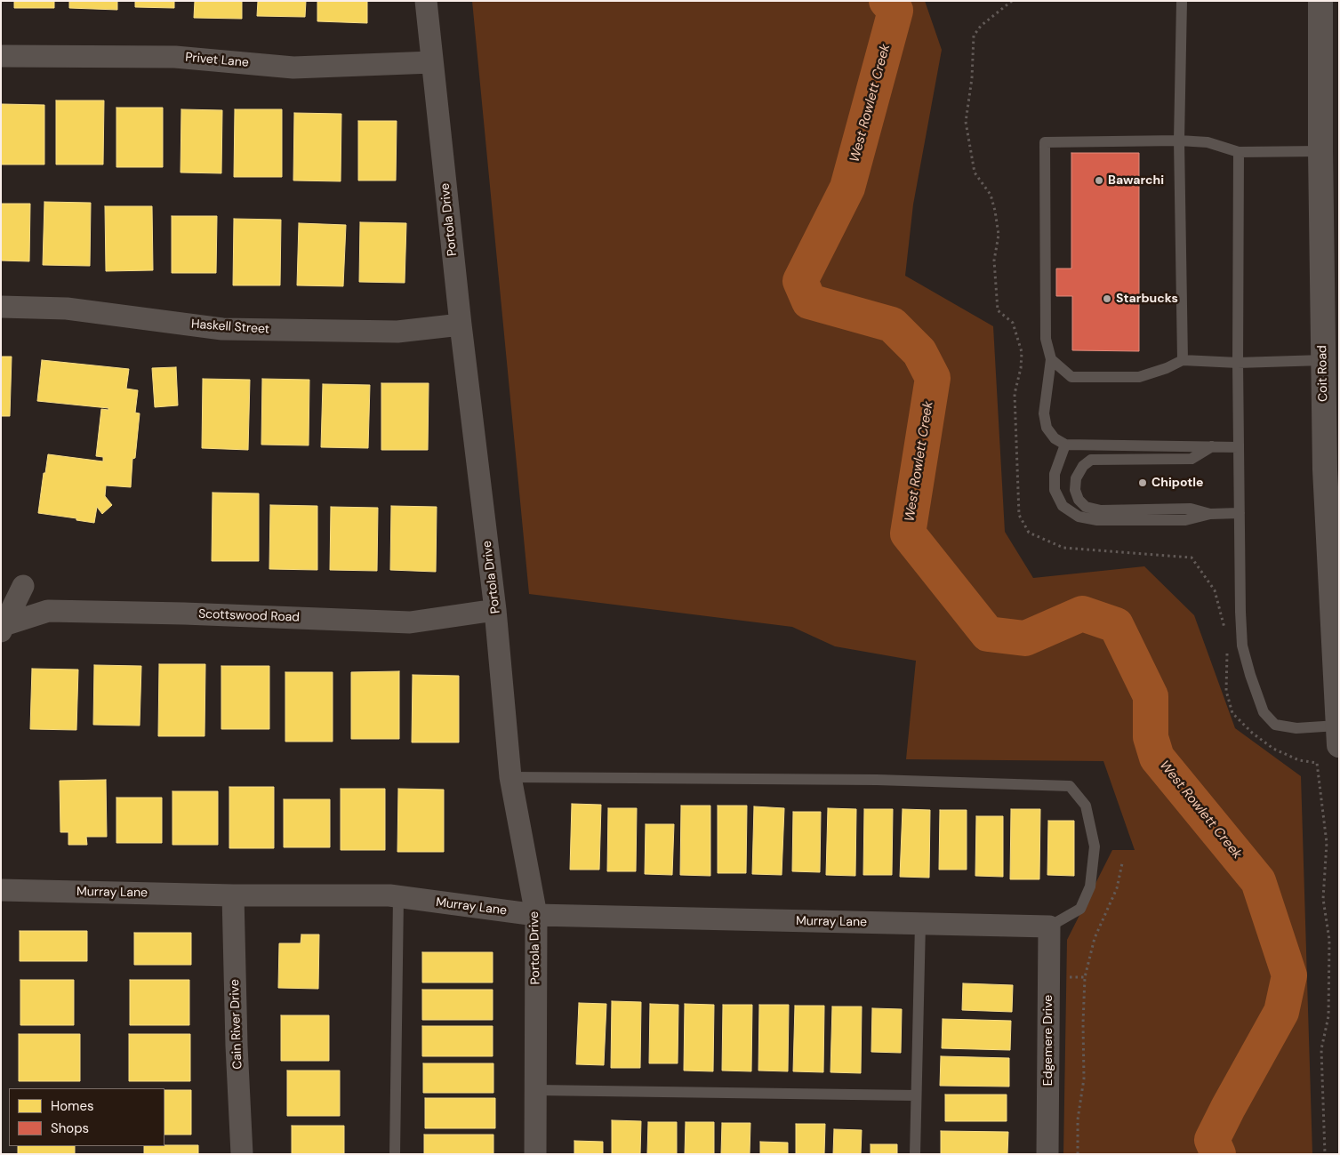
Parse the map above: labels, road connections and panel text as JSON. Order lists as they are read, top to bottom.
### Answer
{
  "streets": {
    "main road": ["Coit Road"],
    "street": [
      "Privet Lane",
      "Portola Drive",
      "Haskell Street",
      "Scottswood Road",
      "Murray Lane",
      "Cain River Drive",
      "Edgemere Drive"
    ]
  },
  "crossings": [
    ["Privet Lane", "Portola Drive"],
    ["Portola Drive", "Haskell Street"],
    ["Portola Drive", "Scottswood Road"],
    ["Portola Drive", "Murray Lane"],
    ["Murray Lane", "Cain River Drive"],
    ["Murray Lane", "Edgemere Drive"]
  ],
  "water": ["West Rowlett Creek"],
  "places": ["Bawarchi", "Starbucks", "Chipotle"],
  "legend": ["Homes", "Shops"]
}
